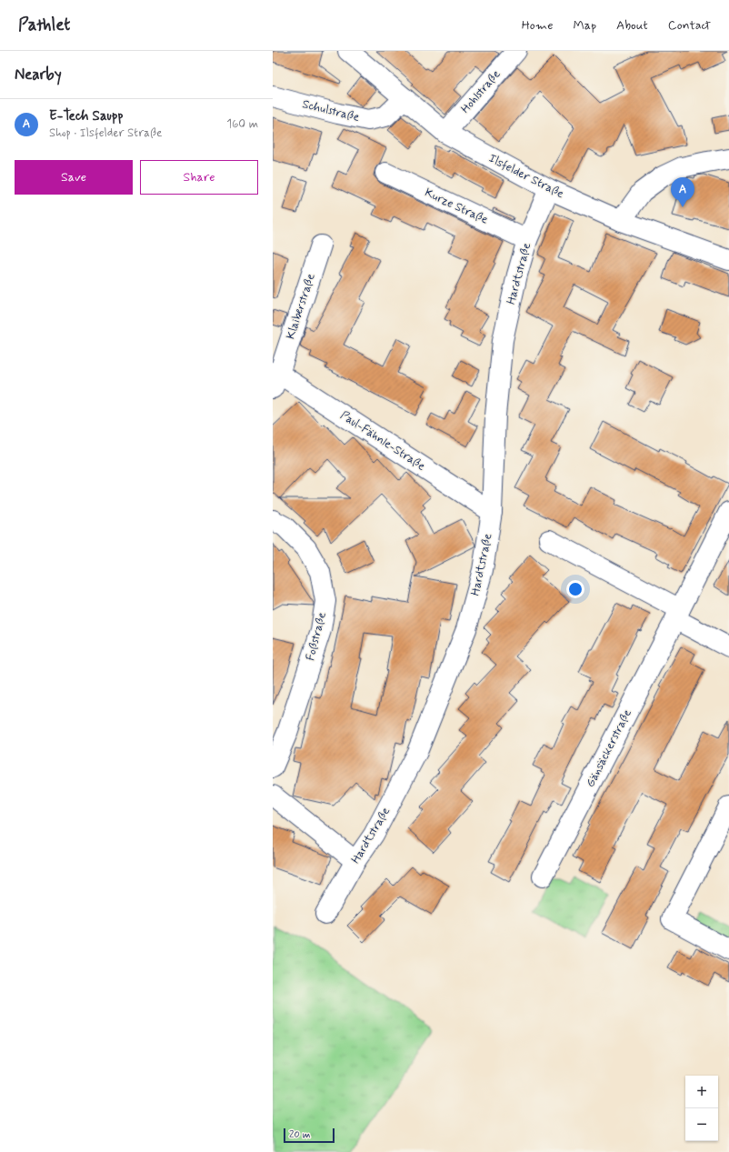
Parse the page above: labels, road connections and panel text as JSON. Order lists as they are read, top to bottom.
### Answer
{
  "streets": {
    "street": [
      "Hohlstraße",
      "Schulstraße",
      "Ilsfelder Straße",
      "Kurze Straße",
      "Hardtstraße",
      "Klaiberstraße",
      "Paul-Fähnle-Straße",
      "Foßstraße",
      "Gänsäckerstraße"
    ]
  },
  "crossings": [
    ["Hohlstraße", "Ilsfelder Straße"],
    ["Schulstraße", "Ilsfelder Straße"],
    ["Ilsfelder Straße", "Hardtstraße"],
    ["Kurze Straße", "Hardtstraße"],
    ["Hardtstraße", "Paul-Fähnle-Straße"],
    ["Klaiberstraße", "Paul-Fähnle-Straße"]
  ],
  "scale_bar": "20 m",
  "page": {
    "header": "Pathlet",
    "nav": [
      "Home",
      "Map",
      "About",
      "Contact"
    ],
    "heading": "Nearby",
    "list": [
      {
        "mark": "A",
        "name": "E-Tech Saupp",
        "note": "Shop · Ilsfelder Straße",
        "value": "160 m"
      }
    ],
    "buttons": ["Save", "Share"],
    "pins": "A",
    "map_buttons": ["+", "−"],
    "scale": "20 m"
  }
}
